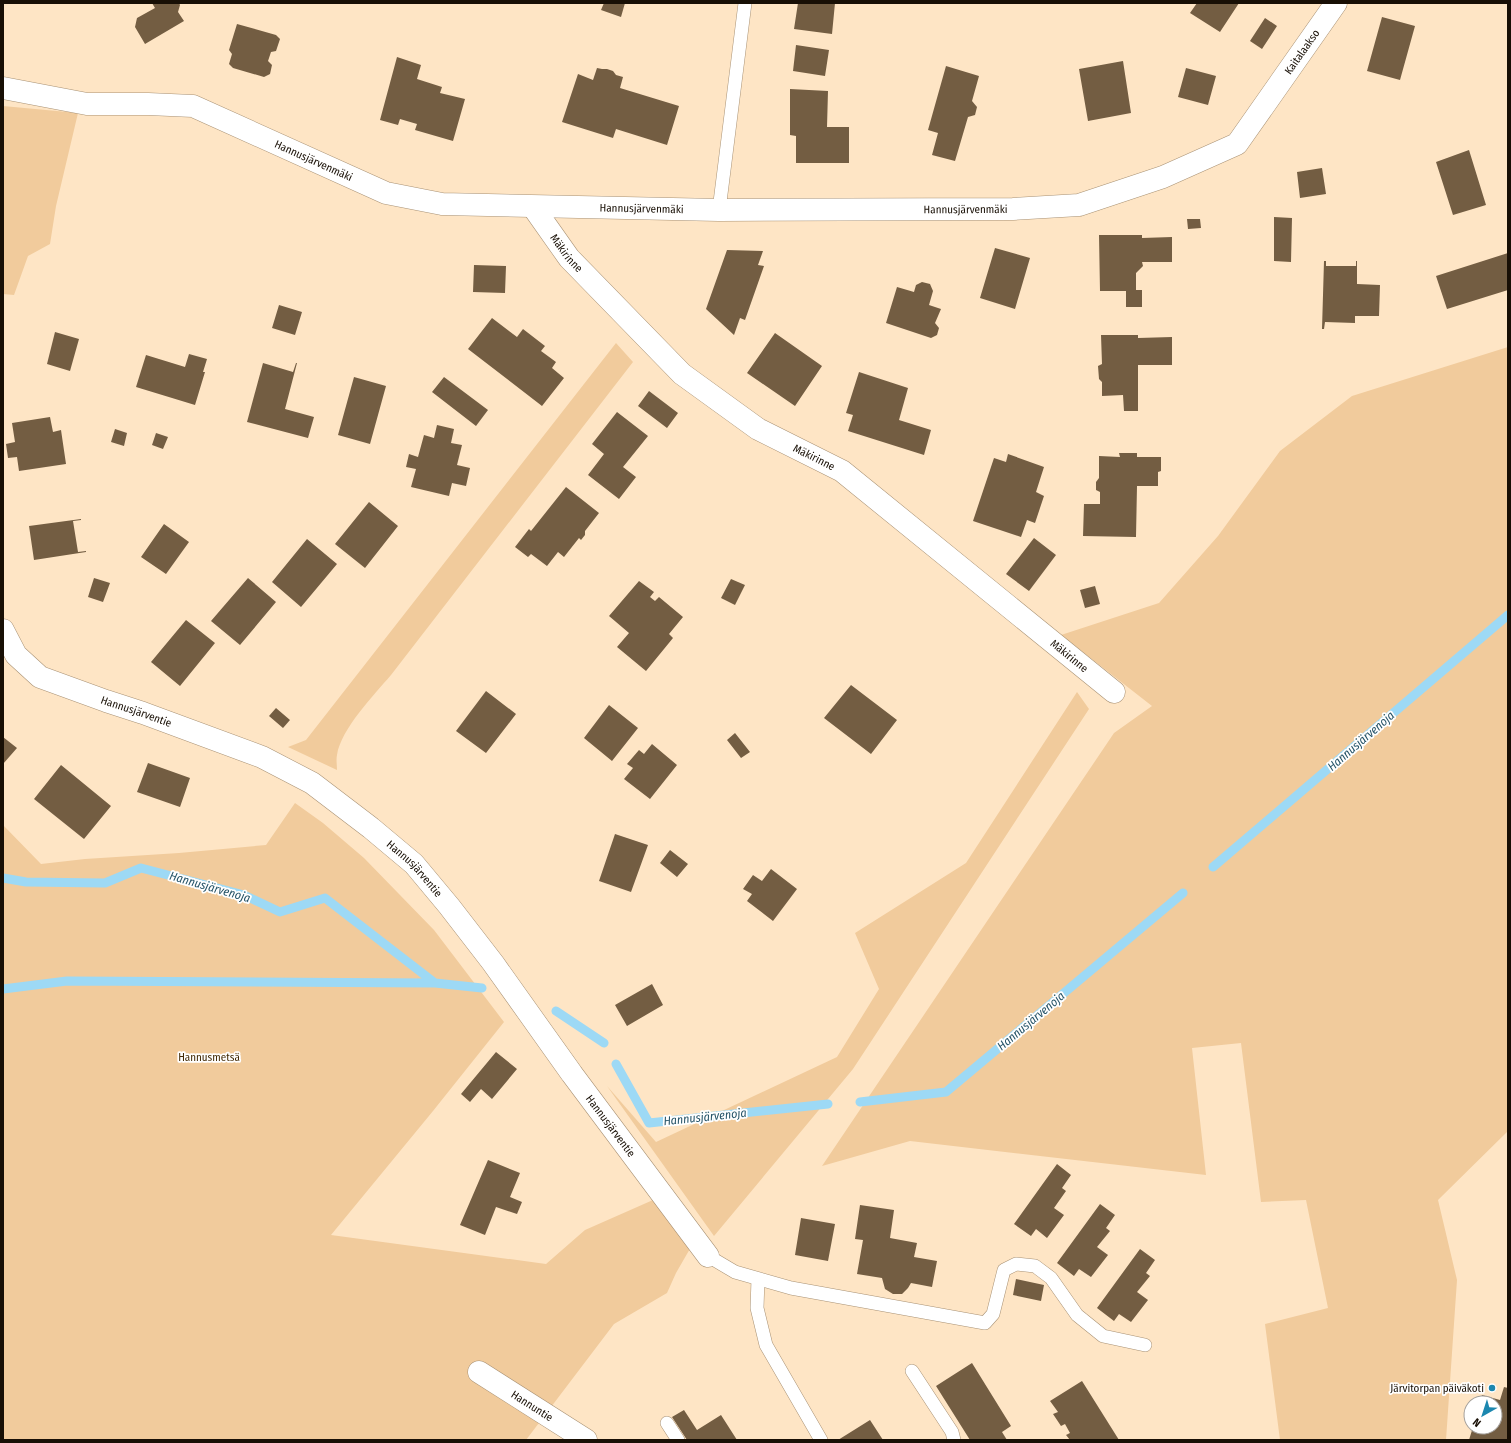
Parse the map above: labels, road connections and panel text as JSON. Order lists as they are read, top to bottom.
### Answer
{
  "streets": {
    "street": [
      "Kaitalaakso",
      "Hannusjärvenmäki",
      "Mäkirinne",
      "Hannusjärventie",
      "Hannuntie"
    ]
  },
  "crossings": [
    ["Kaitalaakso", "Hannusjärvenmäki"],
    ["Hannusjärvenmäki", "Mäkirinne"]
  ],
  "water": ["Hannusjärvenoja"],
  "parks": ["Hannusmetsä"],
  "places": ["Järvitorpan päiväkoti"],
  "north": "bottom left"
}
